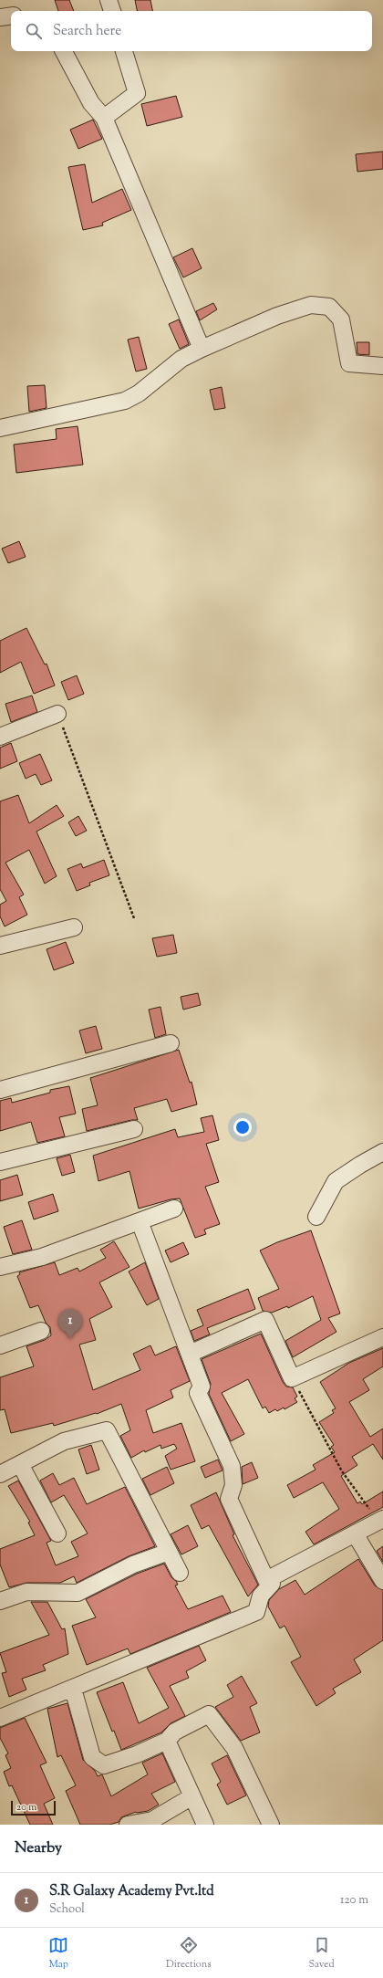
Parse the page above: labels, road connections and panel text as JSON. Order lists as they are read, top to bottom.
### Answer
{
  "scale_bar": "20 m",
  "page": {
    "search": "Search here",
    "pins": "1",
    "scale": "20 m",
    "heading": "Nearby",
    "list": [
      {
        "mark": "1",
        "name": "S.R Galaxy Academy Pvt.ltd",
        "note": "School",
        "value": "120 m"
      }
    ],
    "nav": ["Map", "Directions", "Saved"]
  }
}
